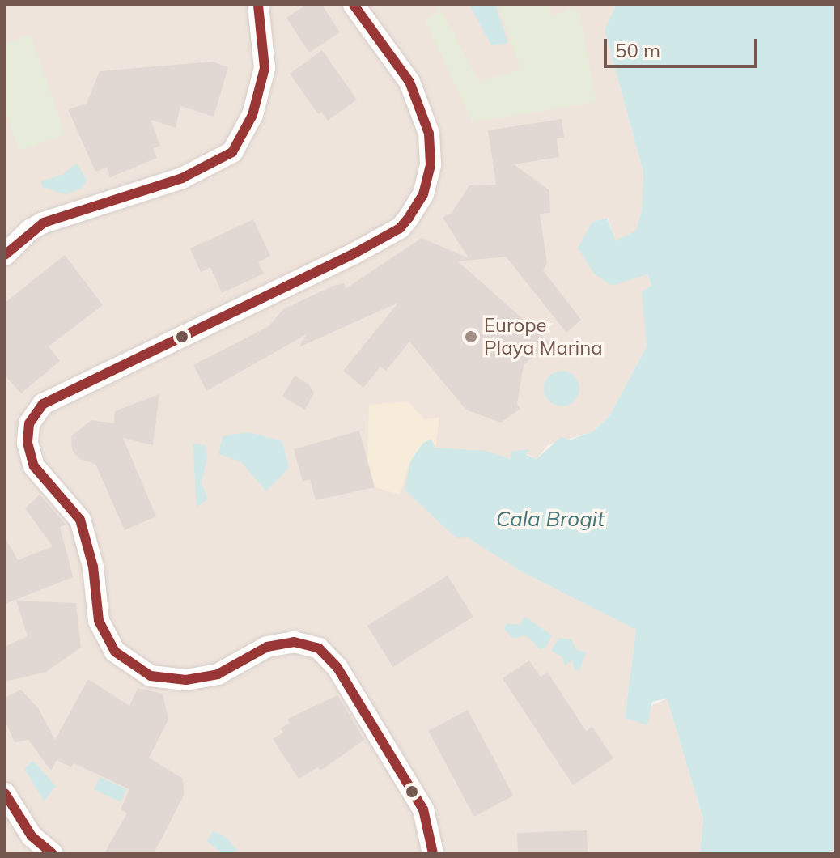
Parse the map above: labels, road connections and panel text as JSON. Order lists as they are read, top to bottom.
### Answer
{
  "water": ["Cala Brogit"],
  "places": ["Europe Playa Marina"],
  "scale_bar": "50 m"
}
